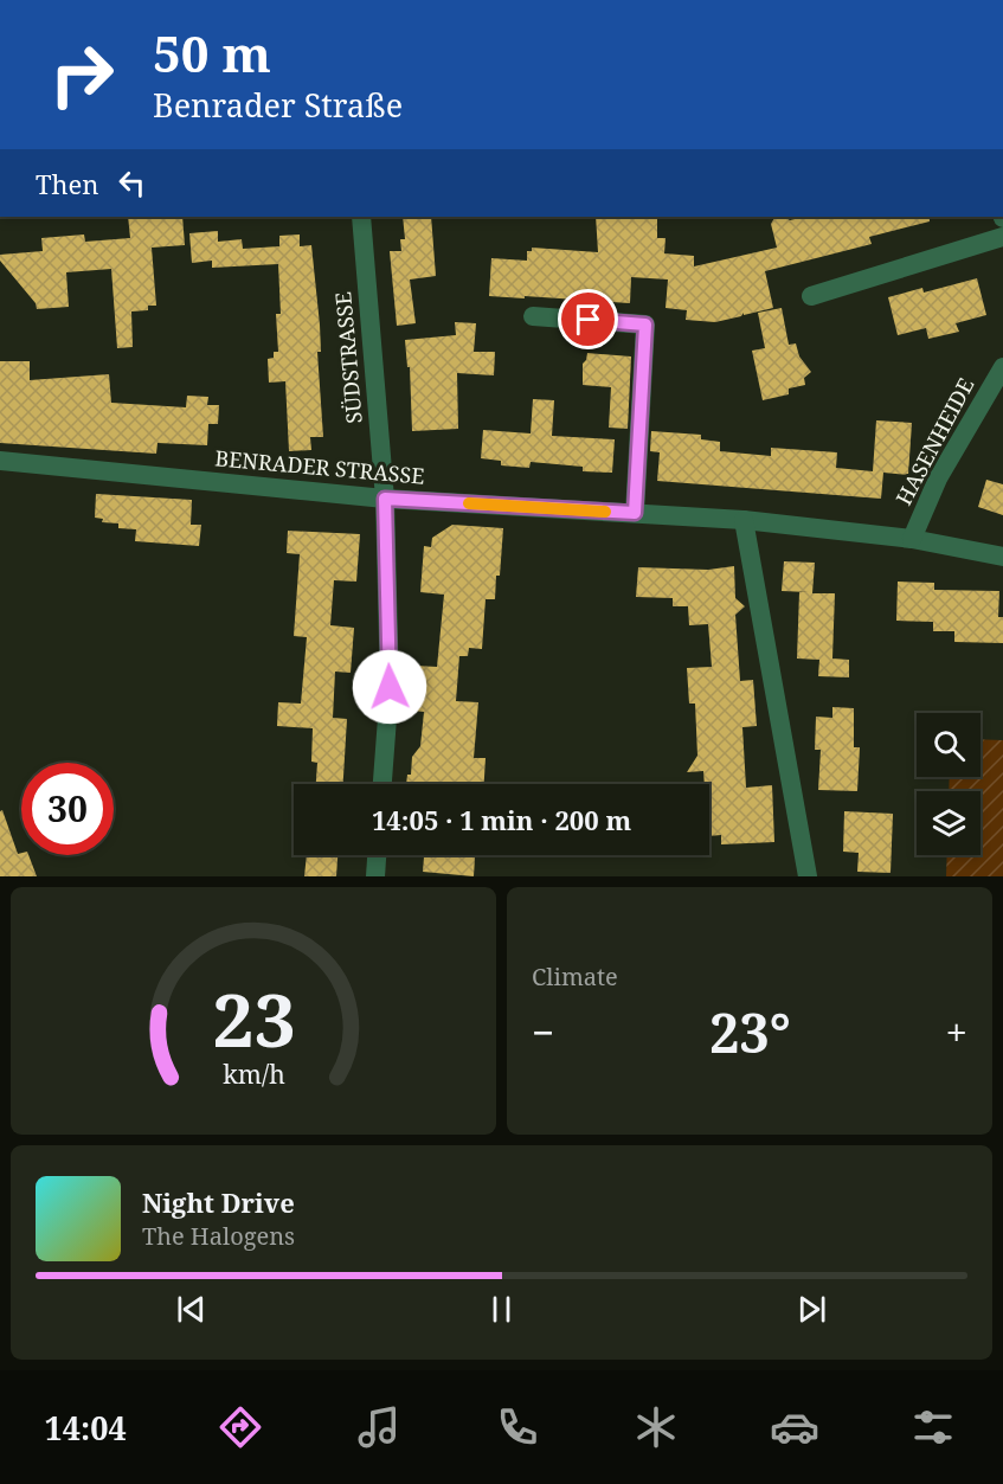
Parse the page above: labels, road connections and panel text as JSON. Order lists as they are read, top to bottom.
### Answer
{
  "streets": {
    "street": ["SÜDSTRASSE", "HASENHEIDE", "BENRADER STRASSE"]
  },
  "crossings": [
    ["SÜDSTRASSE", "BENRADER STRASSE"],
    ["HASENHEIDE", "BENRADER STRASSE"]
  ],
  "page": {
    "turn": ["50 m", "Benrader Straße"],
    "then": "Then",
    "limit": "30",
    "trip": "14:05 · 1 min · 200 m",
    "tile": "Climate",
    "heat": ["−", "23°", "+"],
    "song": ["Night Drive", "The Halogens"],
    "tabs": "14:04",
    "gauge": ["23", "km/h"]
  }
}
